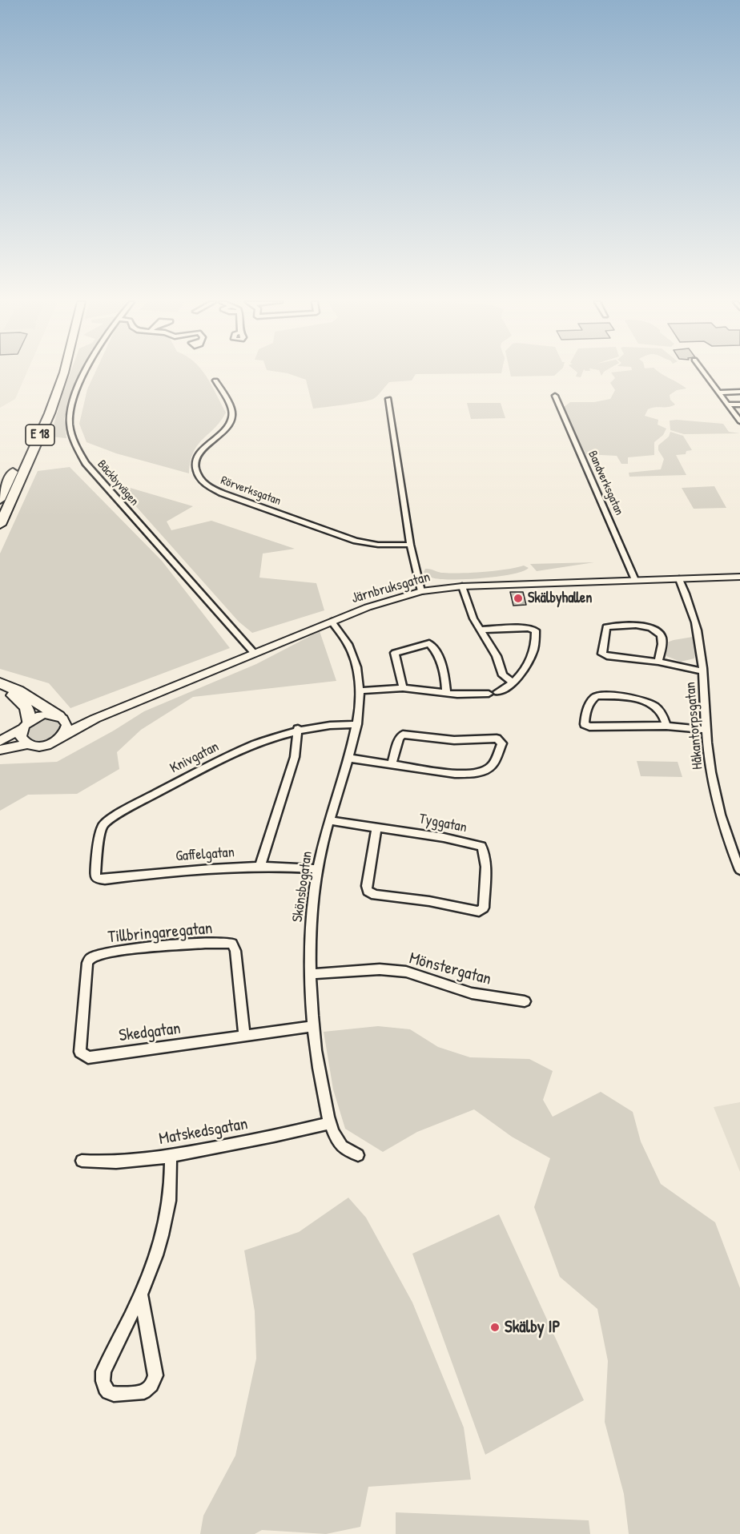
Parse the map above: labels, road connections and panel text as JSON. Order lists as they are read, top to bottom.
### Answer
{
  "streets": {
    "highway": ["E 18"],
    "street": [
      "Bäckbyvägen",
      "Bandverksgatan",
      "Rörverksgatan",
      "Järnbruksgatan",
      "Håkantorpsgatan",
      "Knivgatan",
      "Tyggatan",
      "Gaffelgatan",
      "Skönsbogatan",
      "Tillbringaregatan",
      "Mönstergatan",
      "Skedgatan",
      "Matskedsgatan"
    ]
  },
  "crossings": [
    ["Bäckbyvägen", "Järnbruksgatan"],
    ["Bandverksgatan", "Järnbruksgatan"],
    ["Järnbruksgatan", "Håkantorpsgatan"],
    ["Järnbruksgatan", "Skönsbogatan"],
    ["Knivgatan", "Gaffelgatan"],
    ["Knivgatan", "Skönsbogatan"],
    ["Tyggatan", "Skönsbogatan"],
    ["Gaffelgatan", "Skönsbogatan"],
    ["Skönsbogatan", "Mönstergatan"],
    ["Skönsbogatan", "Skedgatan"],
    ["Skönsbogatan", "Matskedsgatan"],
    ["Tillbringaregatan", "Skedgatan"]
  ],
  "places": ["Skälbyhallen", "Skälby IP"]
}
